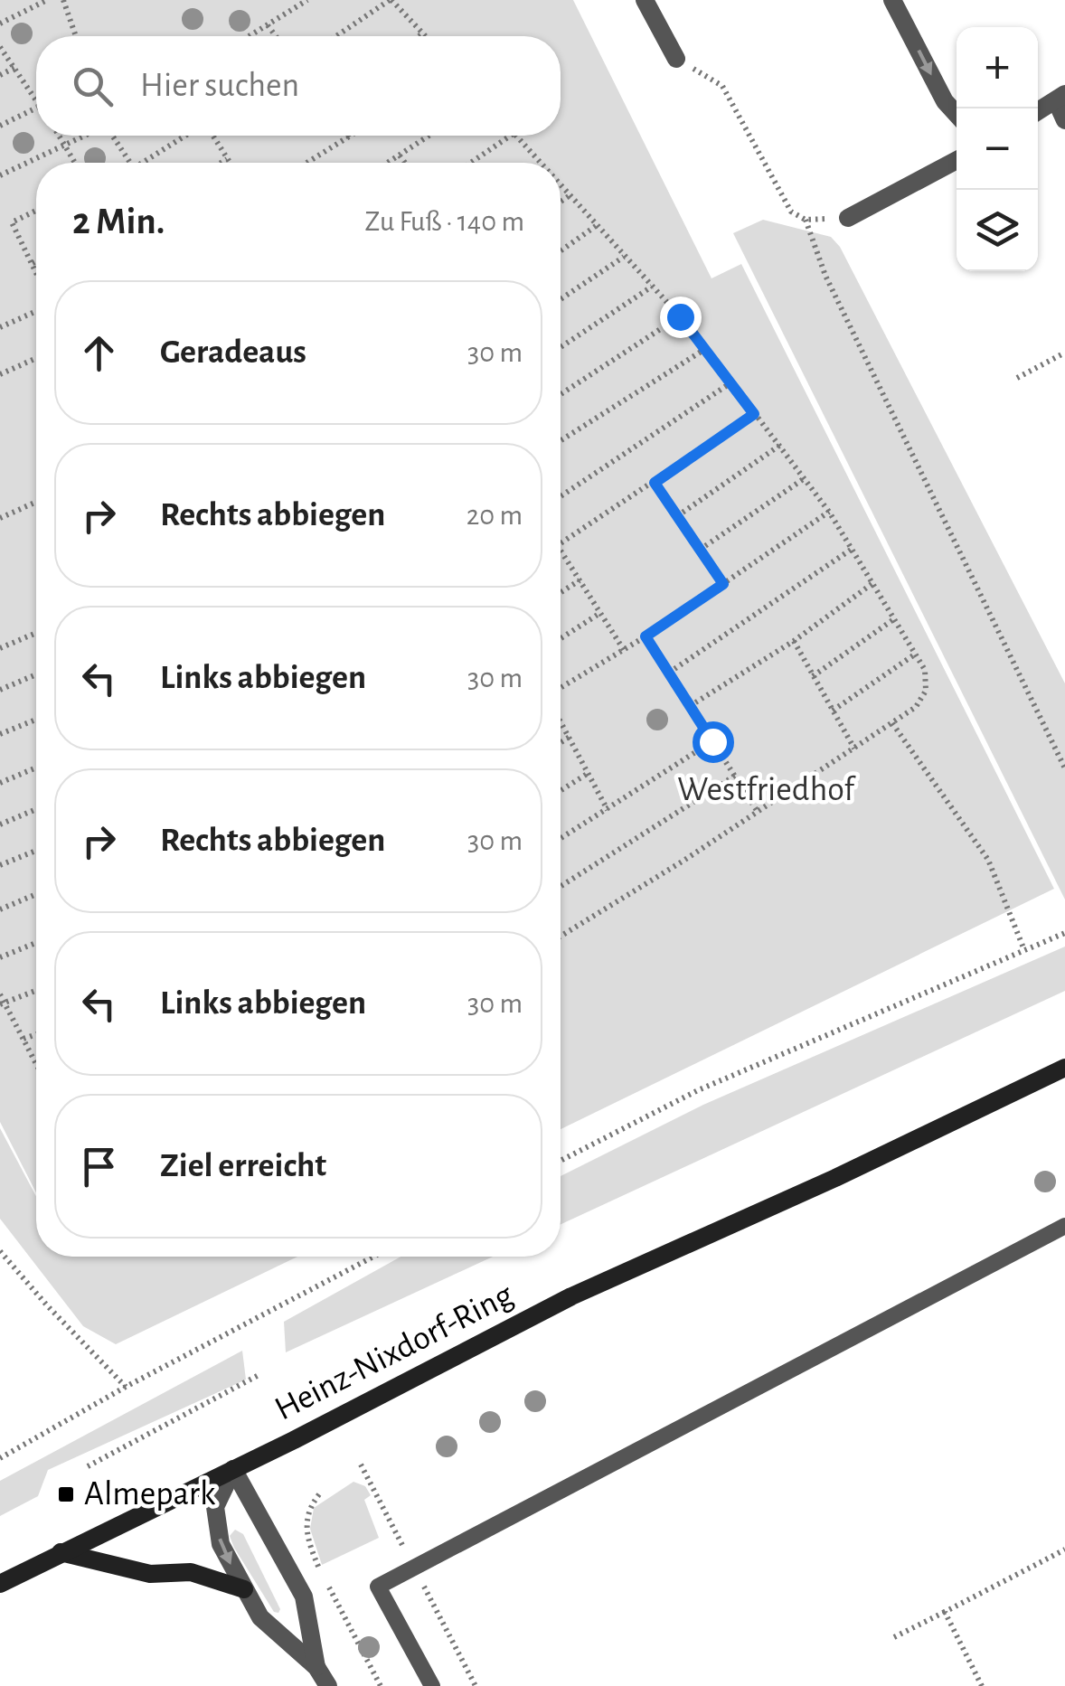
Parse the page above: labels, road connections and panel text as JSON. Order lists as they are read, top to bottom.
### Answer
{
  "streets": {
    "main road": ["Heinz-Nixdorf-Ring"]
  },
  "parks": ["Westfriedhof"],
  "places": {
    "transit": ["Almepark"]
  },
  "page": {
    "map_buttons": ["+", "−"],
    "search": "Hier suchen",
    "heading": ["2 Min.", "Zu Fuß · 140 m"],
    "list": [
      ["Geradeaus", "30 m"],
      ["Rechts abbiegen", "20 m"],
      ["Links abbiegen", "30 m"],
      ["Rechts abbiegen", "30 m"],
      ["Links abbiegen", "30 m"],
      "Ziel erreicht"
    ]
  }
}
